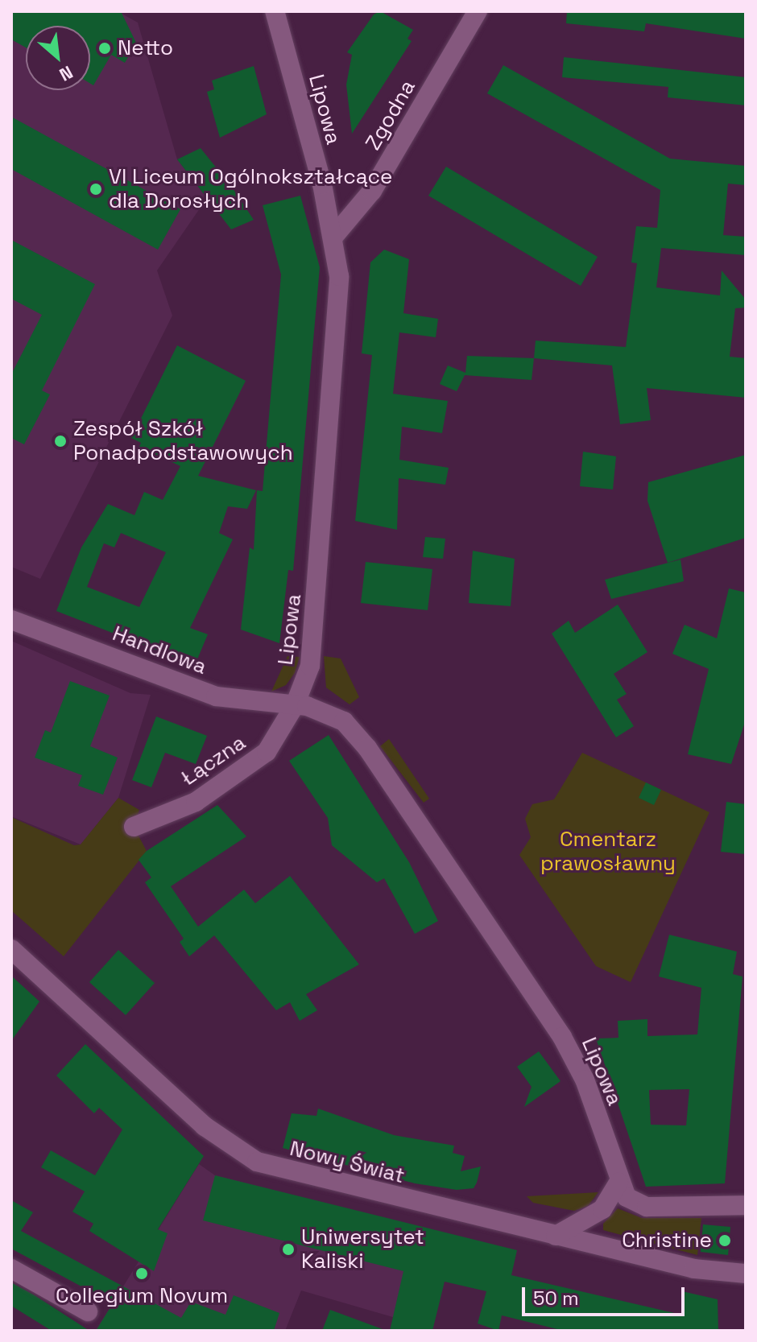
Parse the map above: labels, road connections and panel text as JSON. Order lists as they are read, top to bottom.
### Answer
{
  "streets": {
    "street": [
      "Lipowa",
      "Zgodna",
      "Handlowa",
      "Łączna",
      "Nowy Świat"
    ]
  },
  "crossings": [
    ["Lipowa", "Zgodna"],
    ["Lipowa", "Handlowa"],
    ["Lipowa", "Łączna"],
    ["Handlowa", "Łączna"]
  ],
  "parks": ["Cmentarz prawosławny"],
  "places": [
    "Netto",
    "VI Liceum Ogólnokształcące dla Dorosłych",
    "Zespół Szkół Ponadpodstawowych",
    "Christine",
    "Uniwersytet Kaliski",
    "Collegium Novum"
  ],
  "scale_bar": "50 m",
  "north": "bottom right"
}
